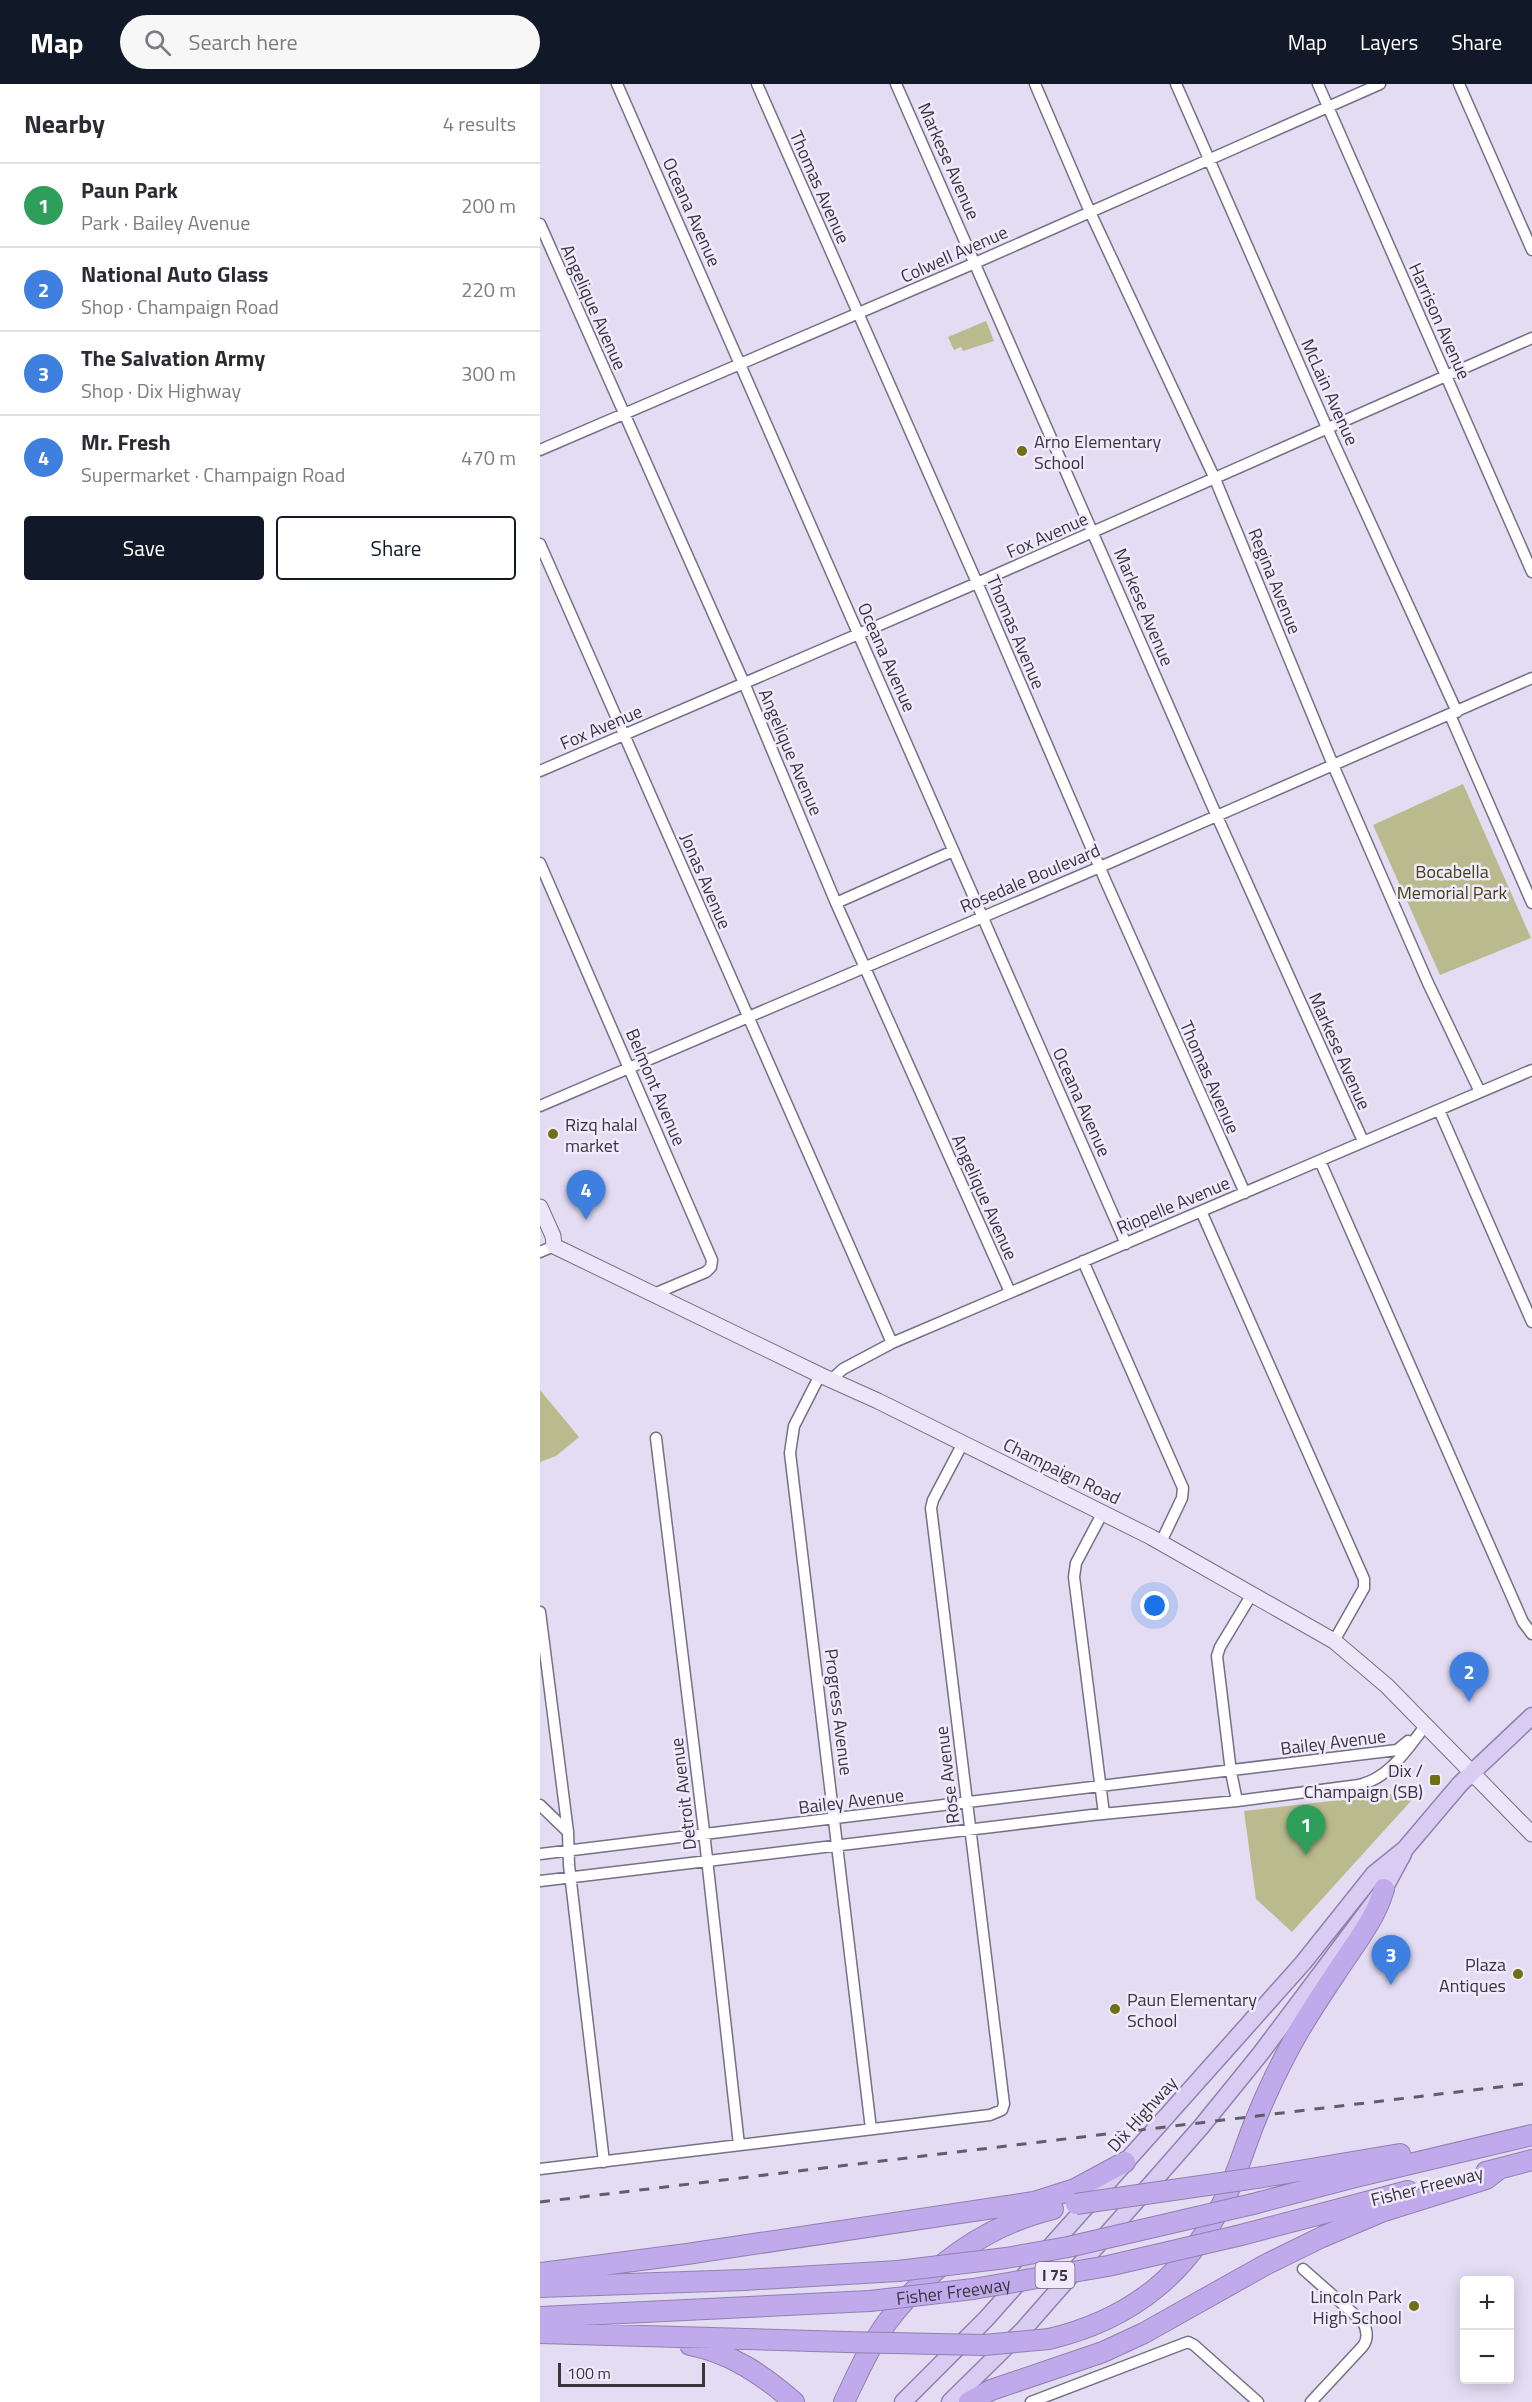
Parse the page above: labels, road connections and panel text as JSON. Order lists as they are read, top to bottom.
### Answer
{
  "streets": {
    "highway": ["Fisher Freeway", "I 75"],
    "main road": ["Dix Highway"],
    "street": [
      "Markese Avenue",
      "Thomas Avenue",
      "Oceana Avenue",
      "Colwell Avenue",
      "Angelique Avenue",
      "Harrison Avenue",
      "McLain Avenue",
      "Fox Avenue",
      "Regina Avenue",
      "Rosedale Boulevard",
      "Jonas Avenue",
      "Belmont Avenue",
      "Riopelle Avenue",
      "Champaign Road",
      "Progress Avenue",
      "Bailey Avenue",
      "Rose Avenue",
      "Detroit Avenue"
    ]
  },
  "crossings": [
    ["Markese Avenue", "Colwell Avenue"],
    ["Markese Avenue", "Fox Avenue"],
    ["Markese Avenue", "Rosedale Boulevard"],
    ["Markese Avenue", "Riopelle Avenue"],
    ["Thomas Avenue", "Colwell Avenue"],
    ["Thomas Avenue", "Fox Avenue"],
    ["Thomas Avenue", "Rosedale Boulevard"],
    ["Thomas Avenue", "Riopelle Avenue"],
    ["Oceana Avenue", "Colwell Avenue"],
    ["Oceana Avenue", "Fox Avenue"],
    ["Oceana Avenue", "Rosedale Boulevard"],
    ["Oceana Avenue", "Riopelle Avenue"],
    ["Colwell Avenue", "Angelique Avenue"],
    ["Colwell Avenue", "Harrison Avenue"],
    ["Colwell Avenue", "McLain Avenue"],
    ["Colwell Avenue", "Regina Avenue"],
    ["Angelique Avenue", "Fox Avenue"],
    ["Angelique Avenue", "Rosedale Boulevard"],
    ["Angelique Avenue", "Riopelle Avenue"],
    ["Harrison Avenue", "Fox Avenue"],
    ["McLain Avenue", "Fox Avenue"],
    ["McLain Avenue", "Rosedale Boulevard"],
    ["Fox Avenue", "Regina Avenue"],
    ["Fox Avenue", "Jonas Avenue"],
    ["Regina Avenue", "Rosedale Boulevard"],
    ["Regina Avenue", "Riopelle Avenue"],
    ["Rosedale Boulevard", "Jonas Avenue"],
    ["Rosedale Boulevard", "Belmont Avenue"],
    ["Jonas Avenue", "Riopelle Avenue"],
    ["Belmont Avenue", "Champaign Road"],
    ["Riopelle Avenue", "Champaign Road"],
    ["Riopelle Avenue", "Progress Avenue"],
    ["Champaign Road", "Progress Avenue"],
    ["Champaign Road", "Bailey Avenue"],
    ["Champaign Road", "Rose Avenue"],
    ["Champaign Road", "Dix Highway"],
    ["Progress Avenue", "Bailey Avenue"],
    ["Progress Avenue", "Rose Avenue"],
    ["Bailey Avenue", "Rose Avenue"],
    ["Bailey Avenue", "Detroit Avenue"]
  ],
  "parks": ["Bocabella Memorial Park"],
  "places": {
    "other": [
      "Arno Elementary School",
      "Rizq halal market",
      "Plaza Antiques",
      "Paun Elementary School",
      "Lincoln Park High School"
    ],
    "transit": ["Dix / Champaign (SB)"]
  },
  "scale_bar": "100 m",
  "page": {
    "header": "Map",
    "search": "Search here",
    "nav": ["Map", "Layers", "Share"],
    "heading": ["Nearby", "4 results"],
    "list": [
      {
        "mark": "1",
        "name": "Paun Park",
        "note": "Park · Bailey Avenue",
        "value": "200 m"
      },
      {
        "mark": "2",
        "name": "National Auto Glass",
        "note": "Shop · Champaign Road",
        "value": "220 m"
      },
      {
        "mark": "3",
        "name": "The Salvation Army",
        "note": "Shop · Dix Highway",
        "value": "300 m"
      },
      {
        "mark": "4",
        "name": "Mr. Fresh",
        "note": "Supermarket · Champaign Road",
        "value": "470 m"
      }
    ],
    "buttons": ["Save", "Share"],
    "pins": [
      "4",
      "2",
      "1",
      "3"
    ],
    "map_buttons": ["+", "−"],
    "scale": "100 m"
  }
}
